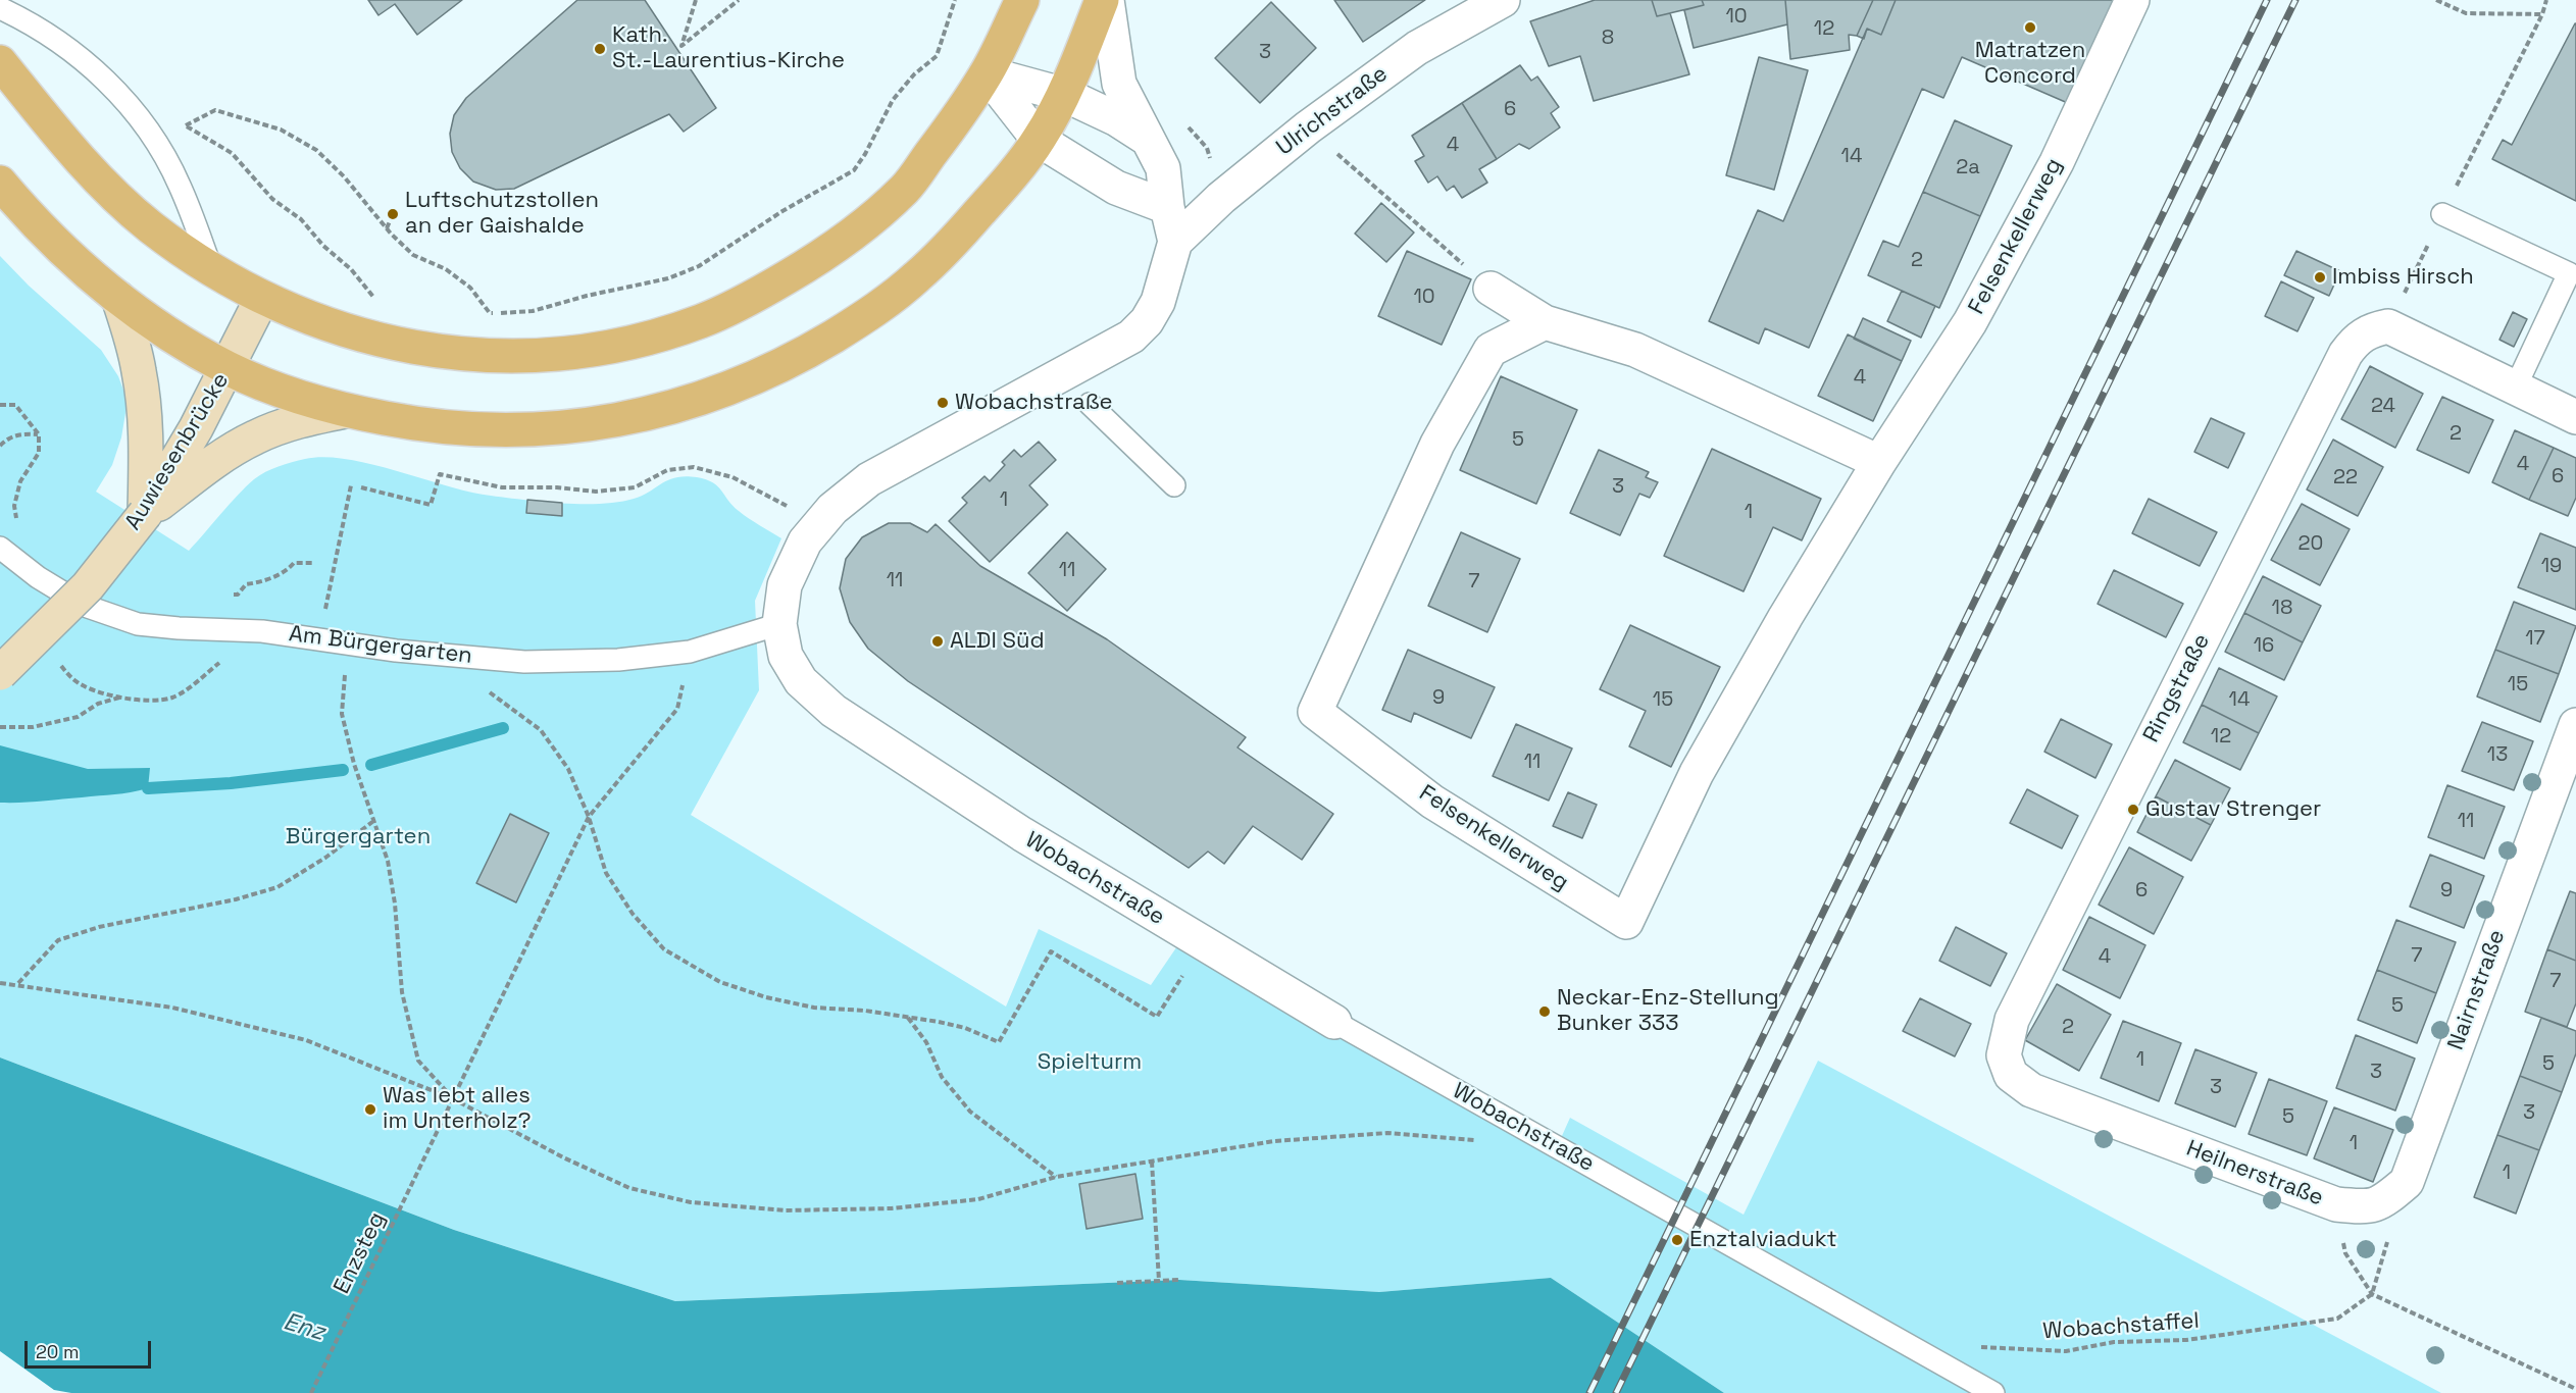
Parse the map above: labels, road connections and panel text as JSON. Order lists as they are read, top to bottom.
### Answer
{
  "streets": {
    "main road": ["Auwiesenbrücke"],
    "street": [
      "Ulrichstraße",
      "Felsenkellerweg",
      "Ringstraße",
      "Wobachstraße",
      "Nairnstraße",
      "Heilnerstraße"
    ],
    "lane": ["Am Bürgergarten"],
    "path": ["Enzsteg", "Wobachstaffel"]
  },
  "crossings": [
    ["Ulrichstraße", "Wobachstraße"],
    ["Am Bürgergarten", "Wobachstraße"],
    ["Am Bürgergarten", "Enzsteg"],
    ["Ringstraße", "Heilnerstraße"],
    ["Heilnerstraße", "Wobachstaffel"]
  ],
  "water": ["Enz"],
  "parks": ["Bürgergarten", "Spielturm"],
  "places": [
    "Matratzen Concord",
    "Kath. St.-Laurentius-Kirche",
    "Luftschutzstollen an der Gaishalde",
    "Imbiss Hirsch",
    "Wobachstraße",
    "ALDI Süd",
    "Gustav Strenger",
    "Neckar-Enz-Stellung Bunker 333",
    "Was lebt alles im Unterholz?",
    "Enztalviadukt"
  ],
  "house_numbers": [
    "10",
    "12",
    "8",
    "3",
    "6",
    "4",
    "14",
    "2a",
    "2",
    "10",
    "4",
    "24",
    "2",
    "5",
    "4",
    "6",
    "22",
    "3",
    "1",
    "1",
    "20",
    "19",
    "11",
    "11",
    "7",
    "18",
    "17",
    "16",
    "15",
    "9",
    "15",
    "14",
    "12",
    "13",
    "11",
    "11",
    "6",
    "9",
    "7",
    "4",
    "7",
    "5",
    "2",
    "1",
    "5",
    "3",
    "3",
    "3",
    "5",
    "1",
    "1"
  ],
  "scale_bar": "20 m"
}
